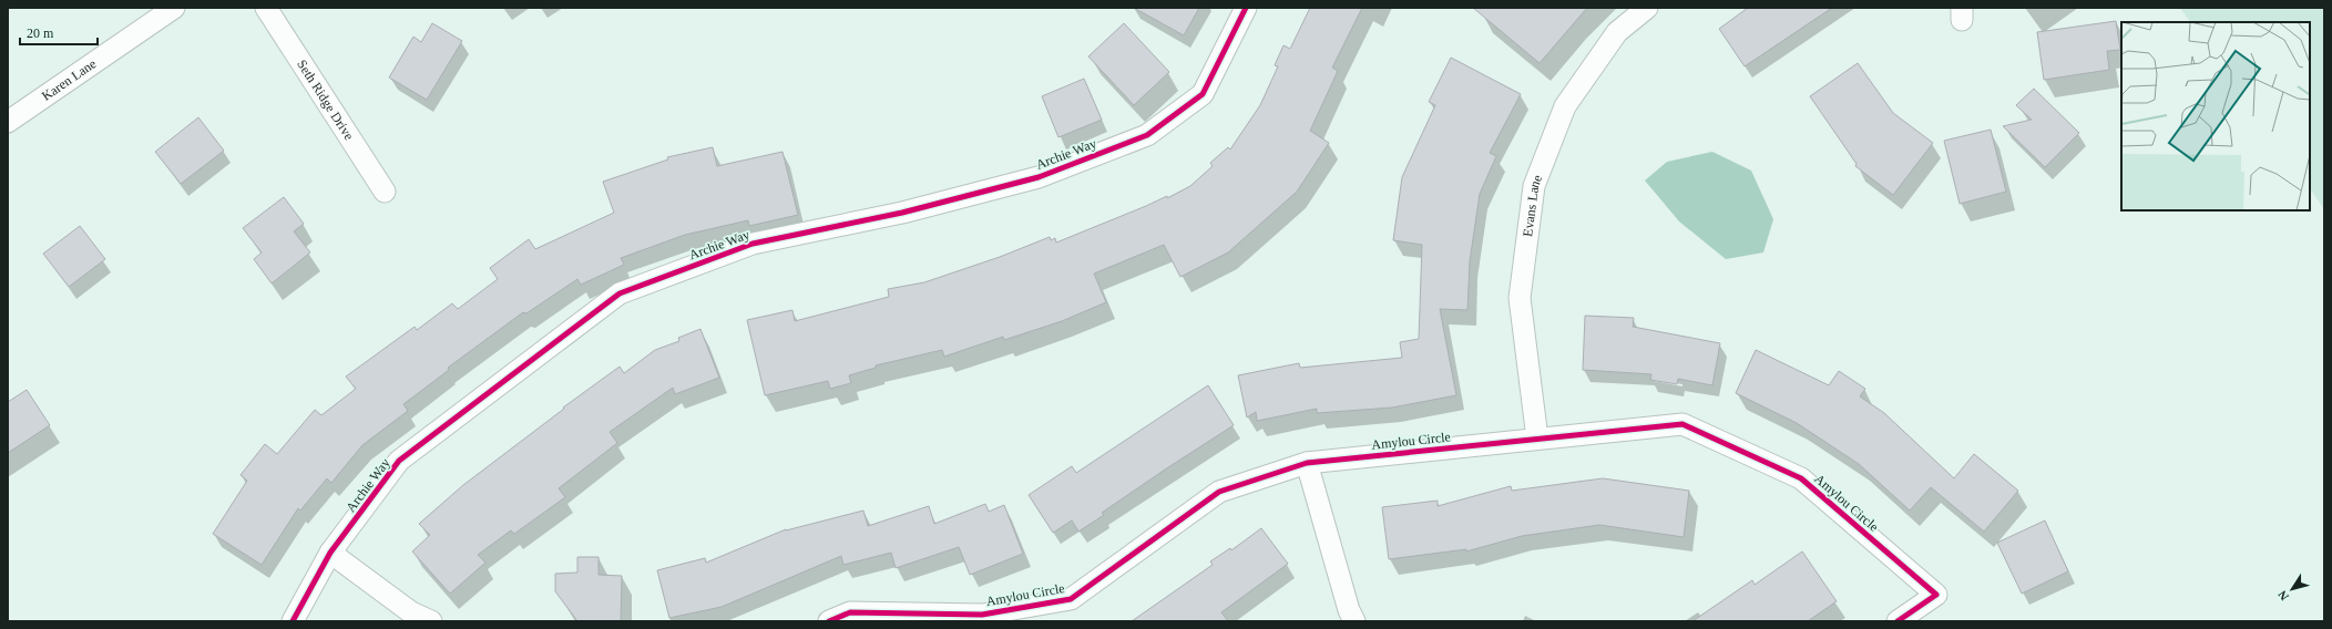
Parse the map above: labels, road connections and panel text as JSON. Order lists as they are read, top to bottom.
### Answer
{
  "streets": {
    "street": [
      "Karen Lane",
      "Seth Ridge Drive",
      "Archie Way",
      "Evans Lane",
      "Amylou Circle"
    ]
  },
  "crossings": [
    ["Evans Lane", "Amylou Circle"]
  ],
  "scale_bar": "20 m",
  "north": "bottom left"
}
